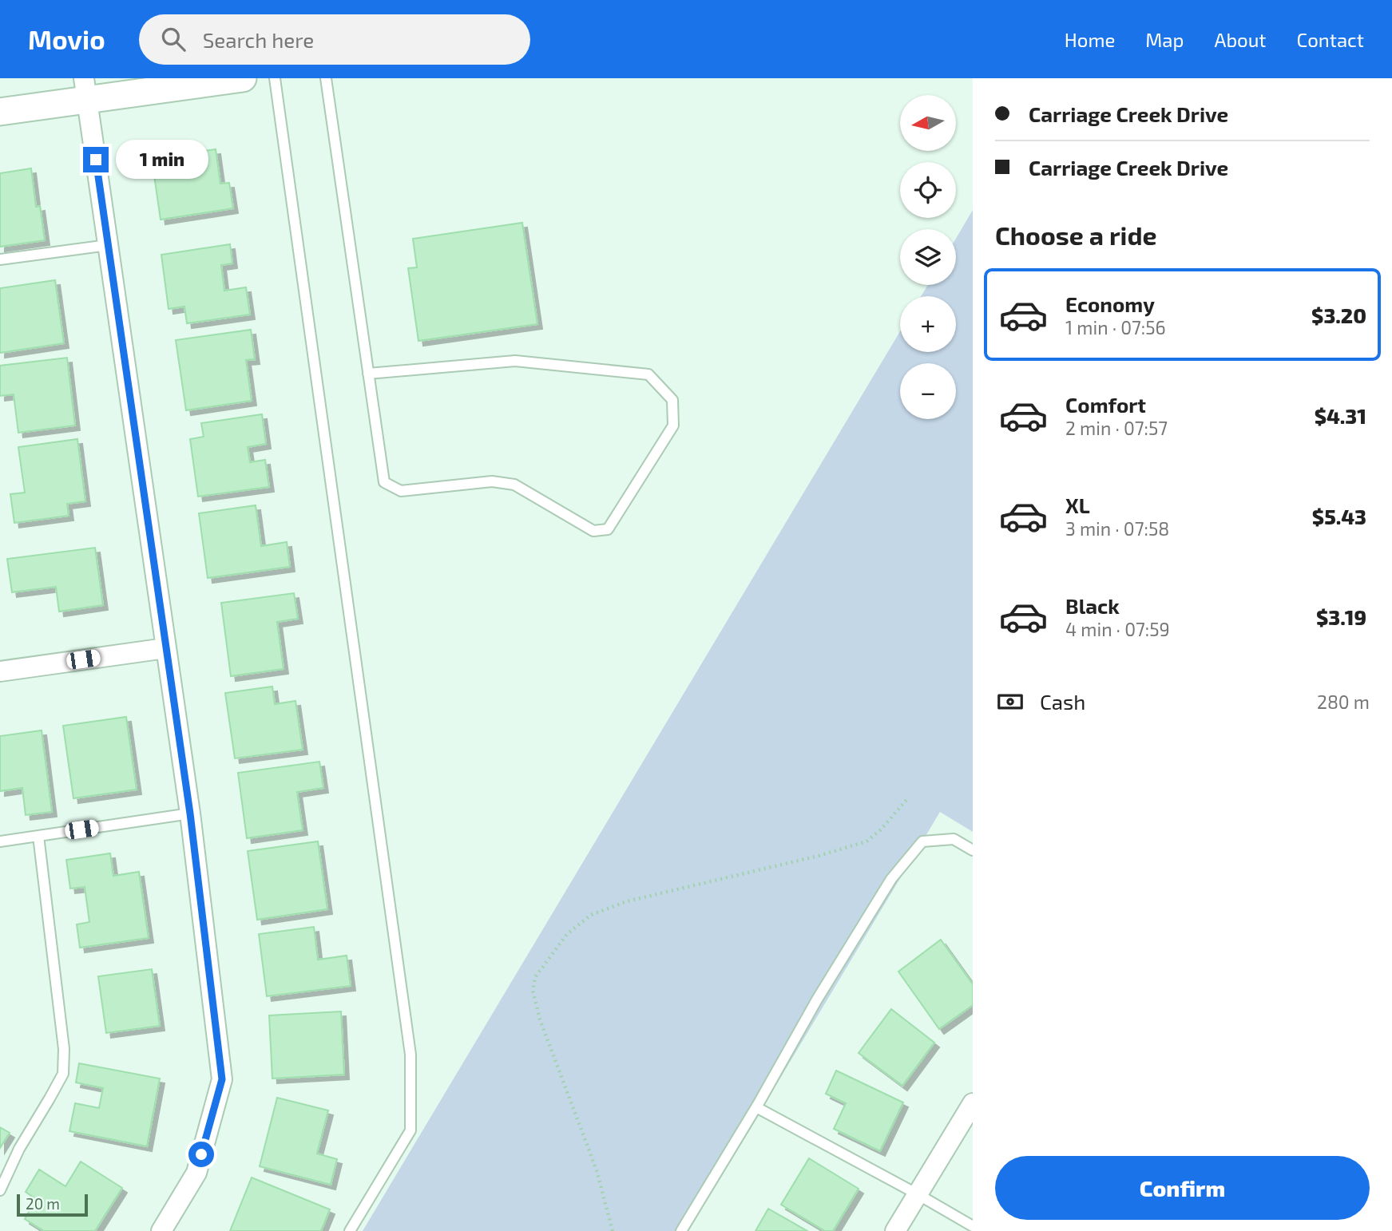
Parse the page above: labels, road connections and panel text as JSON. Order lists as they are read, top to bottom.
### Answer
{
  "scale_bar": "20 m",
  "north": "left",
  "page": {
    "header": "Movio",
    "search": "Search here",
    "nav": [
      "Home",
      "Map",
      "About",
      "Contact"
    ],
    "banner": ["Carriage Creek Drive", "Carriage Creek Drive"],
    "map_buttons": ["+", "−"],
    "bubble": "1 min",
    "heading": "Choose a ride",
    "list": [
      {
        "name": "Economy",
        "note": "1 min · 07:56",
        "value": "$3.20"
      },
      {
        "name": "Comfort",
        "note": "2 min · 07:57",
        "value": "$4.31"
      },
      {
        "name": "XL",
        "note": "3 min · 07:58",
        "value": "$5.43"
      },
      {
        "name": "Black",
        "note": "4 min · 07:59",
        "value": "$3.19"
      }
    ],
    "pay": ["Cash", "280 m"],
    "buttons": "Confirm",
    "scale": "20 m"
  }
}
